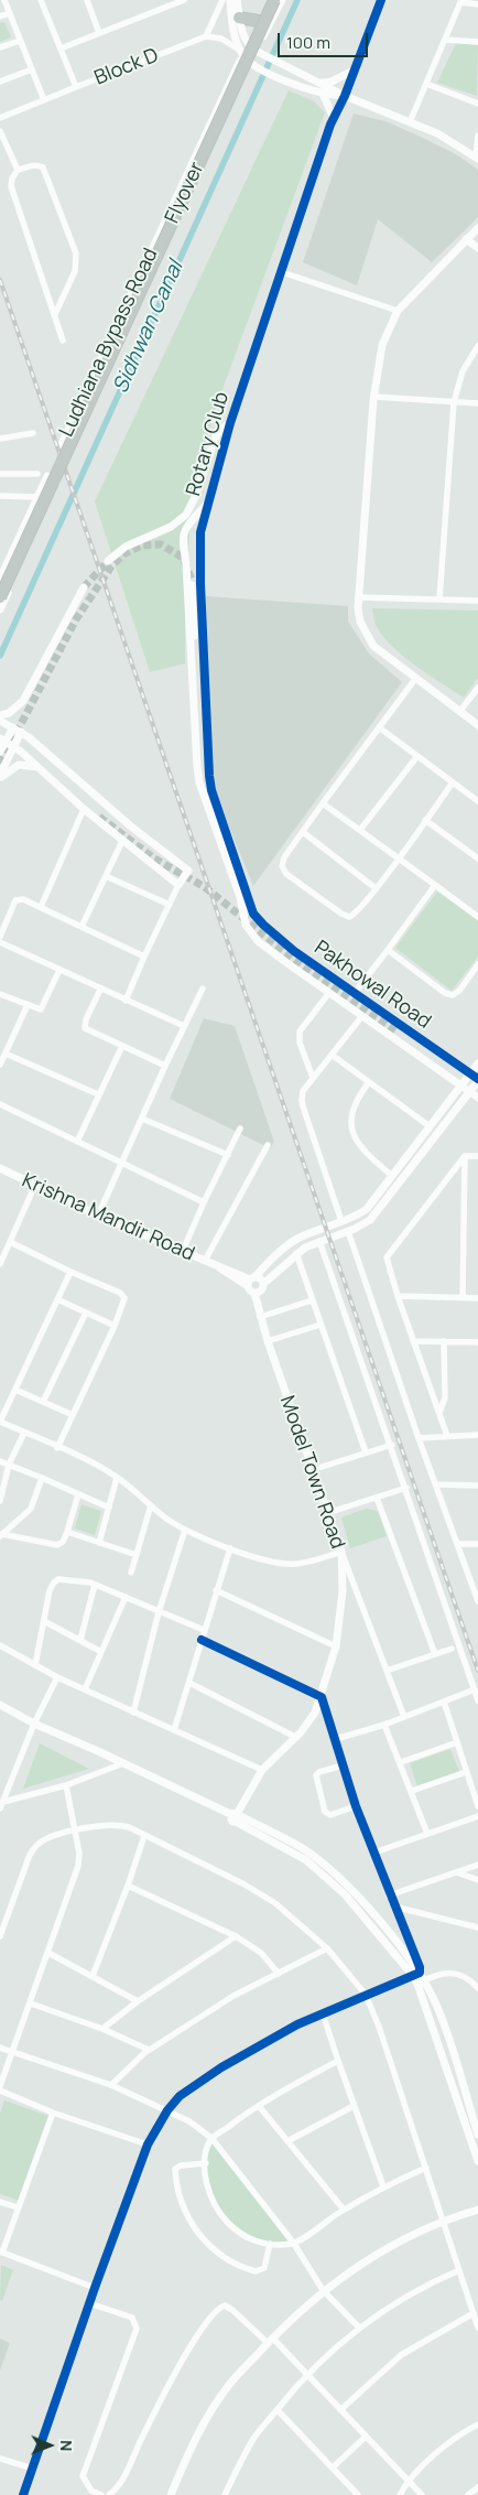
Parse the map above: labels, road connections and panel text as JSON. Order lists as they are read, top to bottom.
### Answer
{
  "streets": {
    "highway": ["Flyover"],
    "street": [
      "Block D",
      "Ludhiana Bypass Road",
      "Rotary Club",
      "Pakhowal Road",
      "Krishna Mandir Road",
      "Model Town Road"
    ]
  },
  "crossings": [
    ["Rotary Club", "Pakhowal Road"]
  ],
  "water": ["Sidhwan Canal"],
  "scale_bar": "100 m",
  "north": "right"
}
